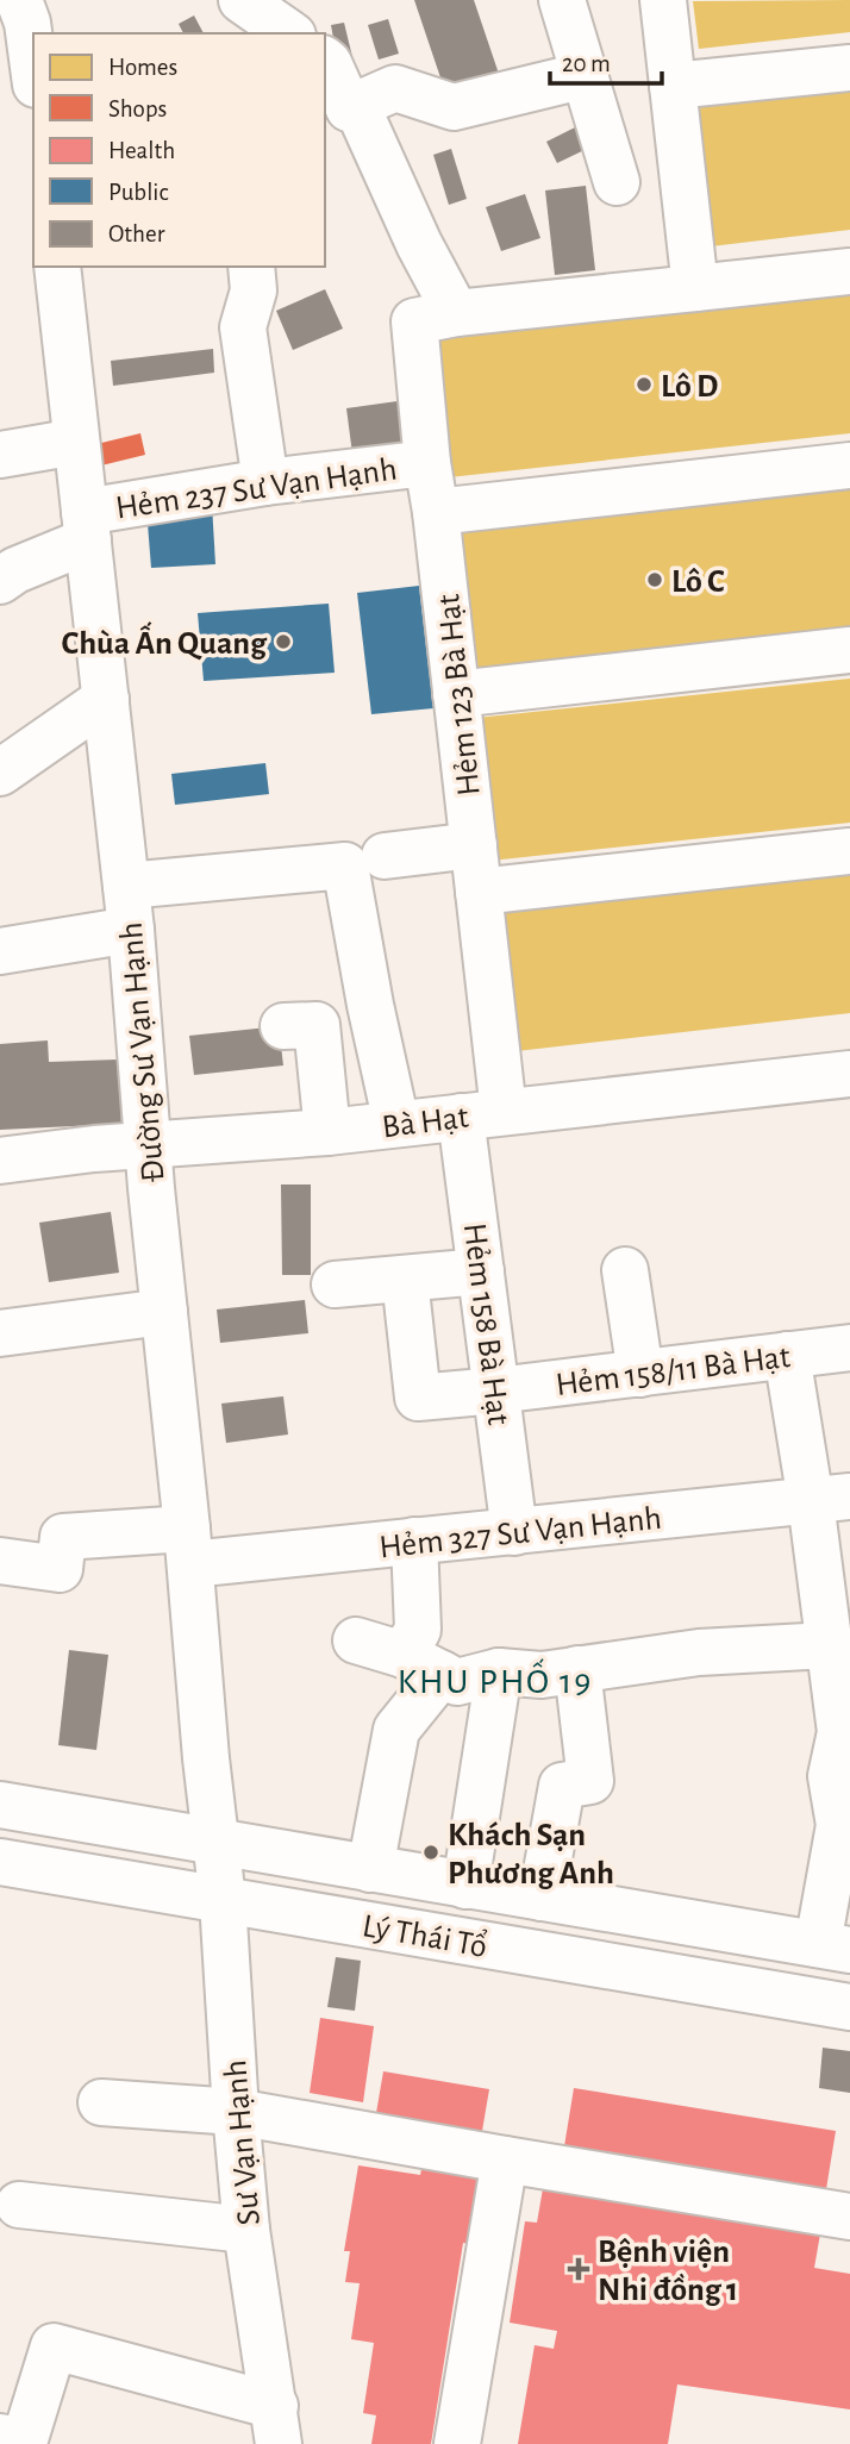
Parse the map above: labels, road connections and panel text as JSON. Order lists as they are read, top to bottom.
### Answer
{
  "streets": {
    "street": [
      "Hẻm 237 Sư Vạn Hạnh",
      "Hẻm 123 Bà Hạt",
      "Đường Sư Vạn Hạnh",
      "Bà Hạt",
      "Hẻm 158 Bà Hạt",
      "Hẻm 158/11 Bà Hạt",
      "Hẻm 327 Sư Vạn Hạnh",
      "Lý Thái Tổ",
      "Sư Vạn Hạnh"
    ]
  },
  "crossings": [
    ["Hẻm 237 Sư Vạn Hạnh", "Hẻm 123 Bà Hạt"],
    ["Hẻm 237 Sư Vạn Hạnh", "Đường Sư Vạn Hạnh"],
    ["Hẻm 123 Bà Hạt", "Bà Hạt"],
    ["Hẻm 123 Bà Hạt", "Hẻm 158 Bà Hạt"],
    ["Đường Sư Vạn Hạnh", "Bà Hạt"],
    ["Đường Sư Vạn Hạnh", "Hẻm 327 Sư Vạn Hạnh"],
    ["Đường Sư Vạn Hạnh", "Lý Thái Tổ"],
    ["Đường Sư Vạn Hạnh", "Sư Vạn Hạnh"],
    ["Bà Hạt", "Hẻm 158 Bà Hạt"],
    ["Hẻm 158 Bà Hạt", "Hẻm 158/11 Bà Hạt"],
    ["Hẻm 158 Bà Hạt", "Hẻm 327 Sư Vạn Hạnh"],
    ["Lý Thái Tổ", "Sư Vạn Hạnh"]
  ],
  "districts": ["KHU PHỐ 19"],
  "places": {
    "other": [
      "Lô D",
      "Lô C",
      "Chùa Ấn Quang",
      "Khách Sạn Phương Anh"
    ],
    "health": ["Bệnh viện Nhi đồng 1"]
  },
  "legend": [
    "Homes",
    "Shops",
    "Health",
    "Public",
    "Other"
  ],
  "scale_bar": "20 m"
}
